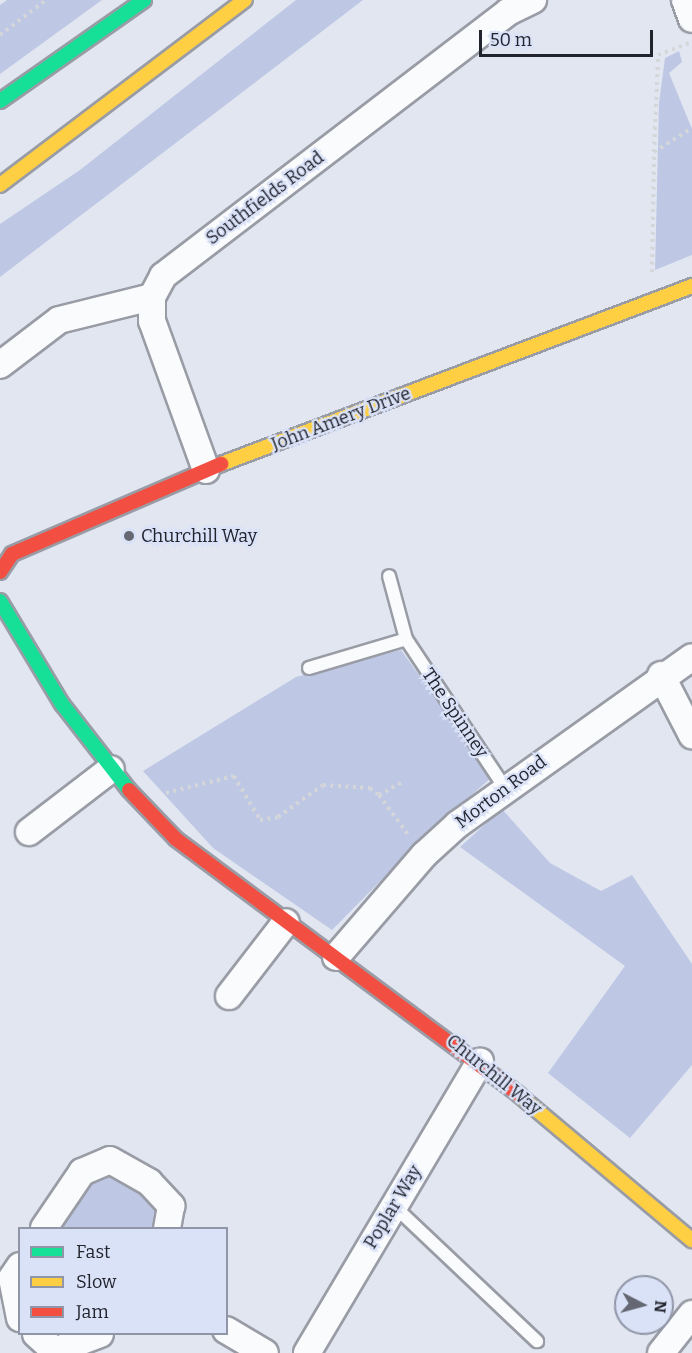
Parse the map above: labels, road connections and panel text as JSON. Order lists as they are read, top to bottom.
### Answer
{
  "streets": {
    "main road": ["John Amery Drive", "Churchill Way"],
    "street": ["Southfields Road", "Morton Road", "Poplar Way"],
    "lane": ["The Spinney"]
  },
  "crossings": [
    ["The Spinney", "Morton Road"],
    ["Morton Road", "Churchill Way"],
    ["Churchill Way", "Poplar Way"]
  ],
  "places": ["Churchill Way"],
  "legend": ["Fast", "Slow", "Jam"],
  "scale_bar": "50 m",
  "north": "right"
}
